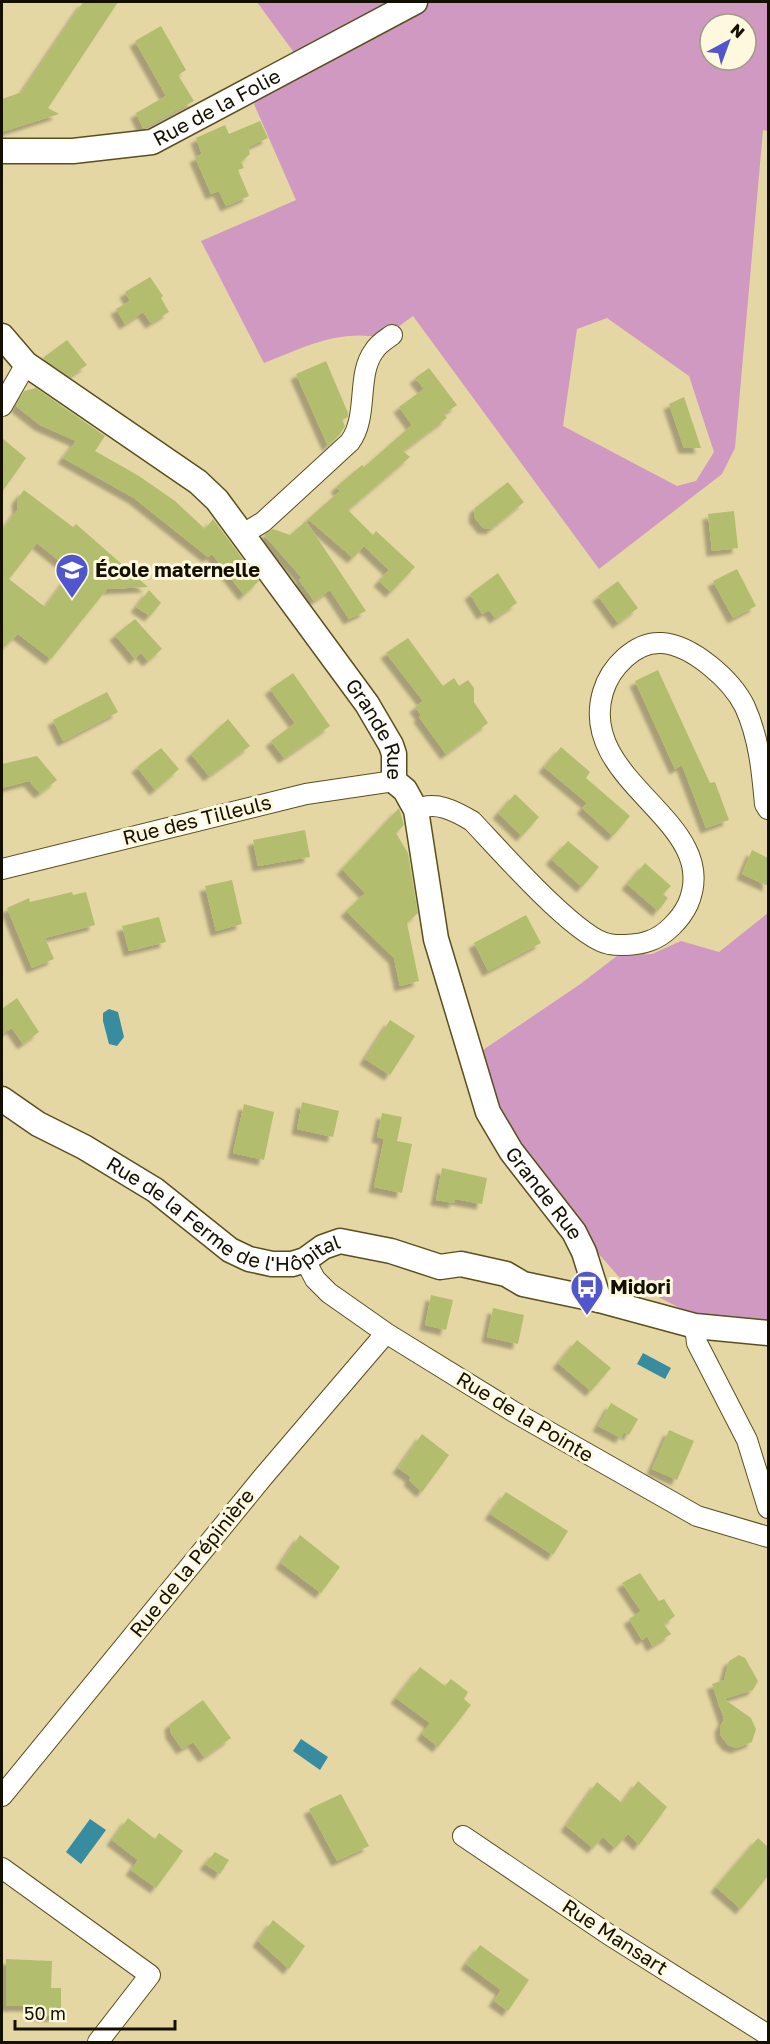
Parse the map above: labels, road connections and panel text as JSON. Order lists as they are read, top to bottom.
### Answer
{
  "streets": {
    "street": [
      "Rue de la Folie",
      "Grande Rue",
      "Rue des Tilleuls",
      "Rue de la Ferme de l'Hôpital",
      "Rue de la Pointe",
      "Rue de la Pépinière",
      "Rue Mansart"
    ]
  },
  "crossings": [
    ["Grande Rue", "Rue des Tilleuls"],
    ["Grande Rue", "Rue de la Ferme de l'Hôpital"],
    ["Rue de la Ferme de l'Hôpital", "Rue de la Pointe"],
    ["Rue de la Pointe", "Rue de la Pépinière"]
  ],
  "places": {
    "school or university": ["École maternelle"],
    "bus stop": ["Midori"]
  },
  "scale_bar": "50 m",
  "north": "top right"
}
